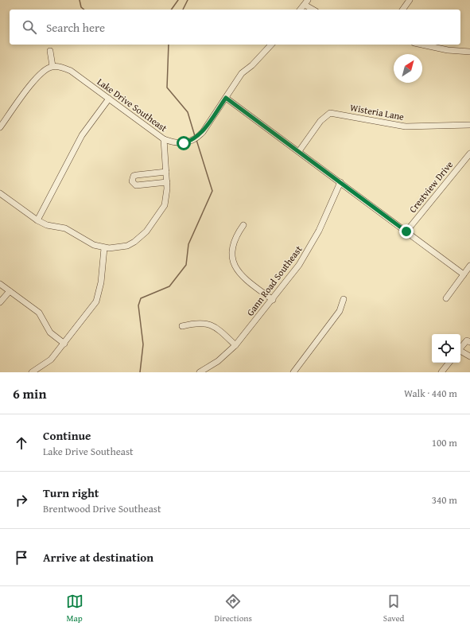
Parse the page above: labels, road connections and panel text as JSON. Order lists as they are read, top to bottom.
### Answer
{
  "streets": {
    "street": [
      "Lake Drive Southeast",
      "Wisteria Lane",
      "Crestview Drive",
      "Gann Road Southeast"
    ]
  },
  "north": "top right",
  "page": {
    "search": "Search here",
    "heading": ["6 min", "Walk · 440 m"],
    "list": [
      ["Continue", "Lake Drive Southeast", "100 m"],
      ["Turn right", "Brentwood Drive Southeast", "340 m"],
      "Arrive at destination"
    ],
    "nav": ["Map", "Directions", "Saved"]
  }
}
